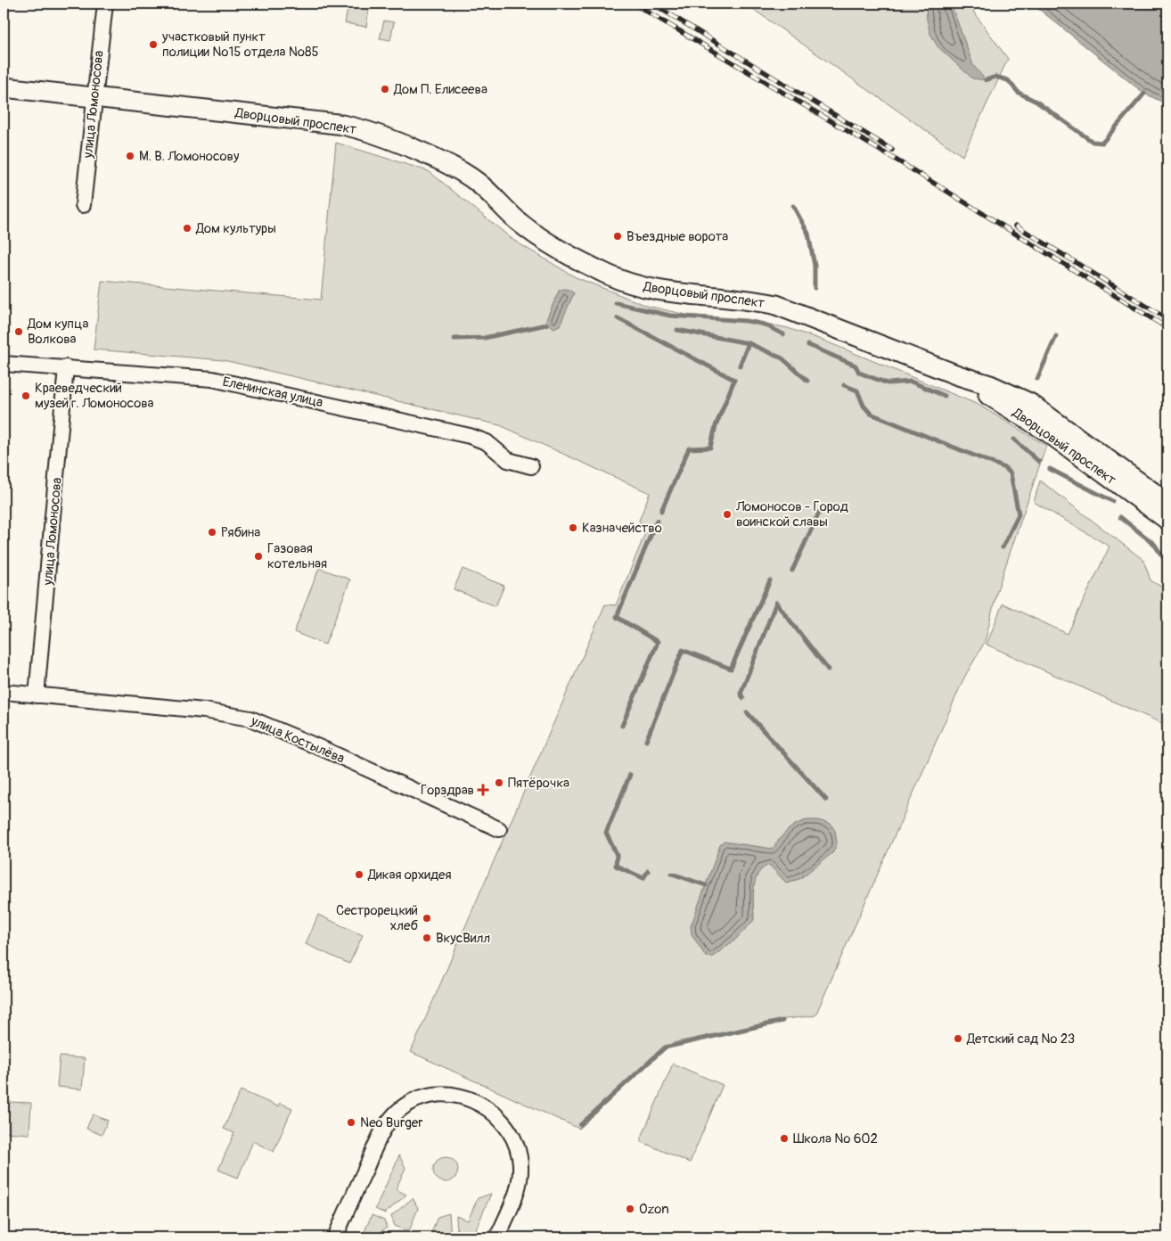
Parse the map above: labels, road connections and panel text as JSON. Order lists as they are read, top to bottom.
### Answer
{
  "streets": {
    "main road": ["Дворцовый проспект"],
    "street": ["улица Ломоносова", "Еленинская улица", "улица Костылёва"]
  },
  "crossings": [
    ["улица Ломоносова", "Дворцовый проспект"],
    ["улица Ломоносова", "Еленинская улица"],
    ["улица Ломоносова", "улица Костылёва"]
  ],
  "places": {
    "other": [
      "участковый пункт полиции №15 отдела №85",
      "Дом П. Елисеева",
      "М. В. Ломоносову",
      "Дом культуры",
      "Въездные ворота",
      "Дом купца Волкова",
      "Краеведческий музей г. Ломоносова",
      "Ломоносов - Город воинской славы",
      "Казначейство",
      "Рябина",
      "Газовая котельная",
      "Пятёрочка",
      "Дикая орхидея",
      "Сестрорецкий хлеб",
      "ВкусВилл",
      "Детский сад № 23",
      "Neo Burger",
      "Школа № 602",
      "Ozon"
    ],
    "health": ["Горздрав"]
  }
}
